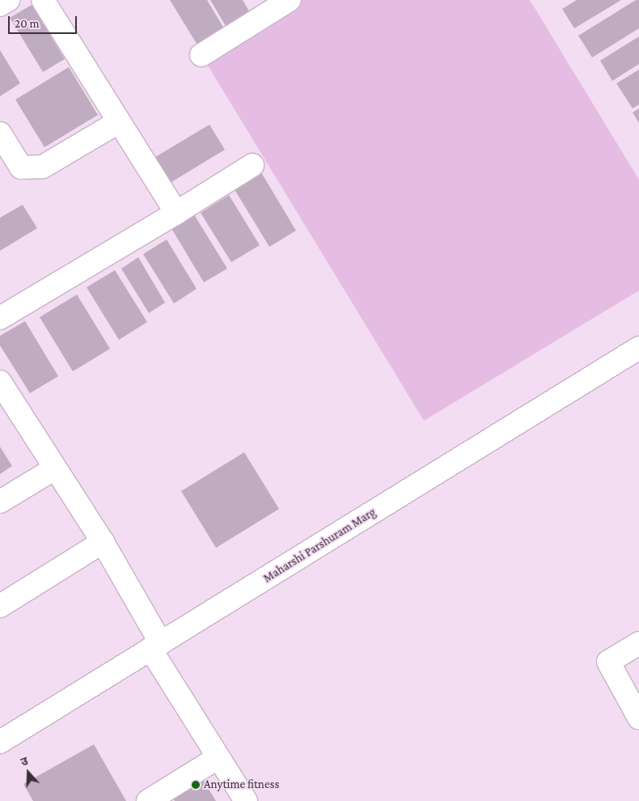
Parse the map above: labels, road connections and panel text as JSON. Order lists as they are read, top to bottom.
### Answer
{
  "streets": {
    "street": ["Maharshi Parshuram Marg"]
  },
  "places": ["Anytime fitness"],
  "scale_bar": "20 m",
  "north": "top"
}
